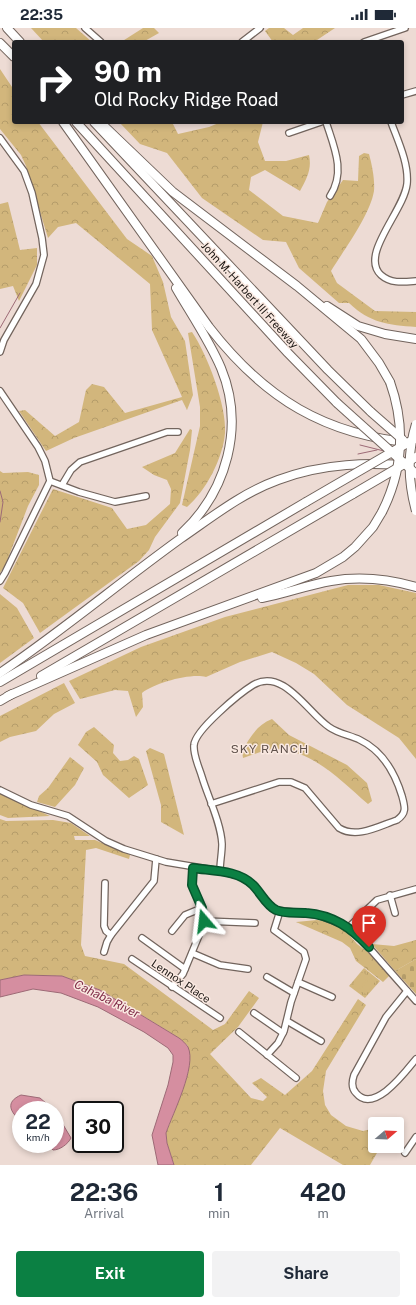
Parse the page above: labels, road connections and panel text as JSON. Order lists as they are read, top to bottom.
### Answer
{
  "streets": {
    "highway": ["John M. Harbert III Freeway"],
    "street": ["Lennox Place"]
  },
  "districts": ["SKY RANCH"],
  "water": ["Cahaba River"],
  "north": "right",
  "page": {
    "status": "22:35",
    "turn": ["90 m", "Old Rocky Ridge Road"],
    "speed": "22 km/h",
    "limit": "30",
    "eta": [
      "22:36",
      "Arrival",
      "1",
      "min",
      "420",
      "m"
    ],
    "buttons": ["Exit", "Share"]
  }
}
